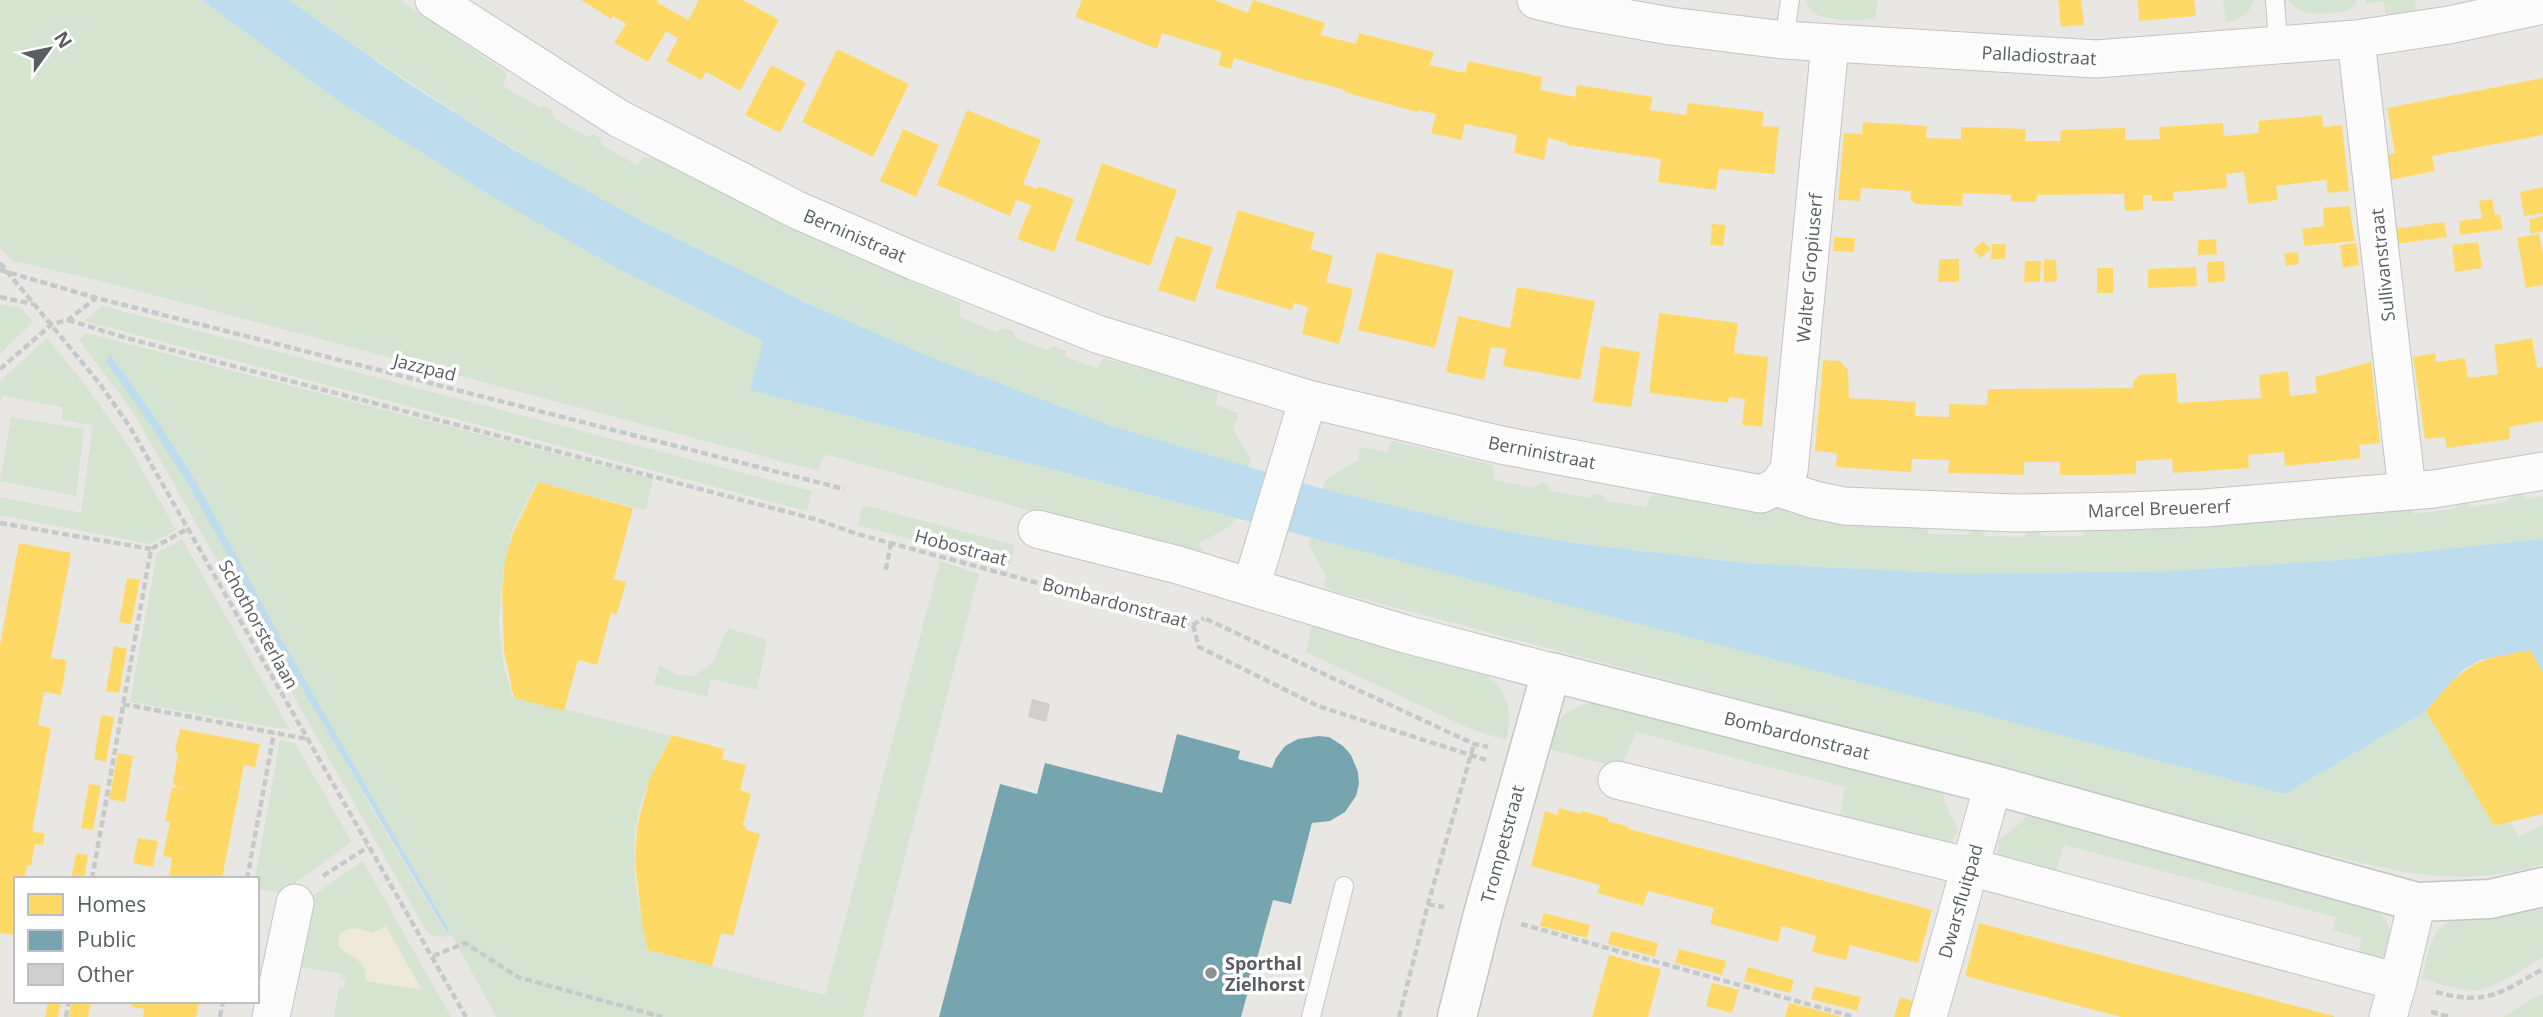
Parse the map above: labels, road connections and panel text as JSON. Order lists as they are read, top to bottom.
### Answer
{
  "streets": {
    "street": [
      "Palladiostraat",
      "Berninistraat",
      "Sullivanstraat",
      "Walter Gropiuserf",
      "Marcel Breuererf",
      "Bombardonstraat",
      "Trompetstraat",
      "Dwarsfluitpad"
    ],
    "path": ["Jazzpad", "Hobostraat", "Schothorsterlaan"]
  },
  "crossings": [
    ["Palladiostraat", "Sullivanstraat"],
    ["Palladiostraat", "Walter Gropiuserf"],
    ["Berninistraat", "Walter Gropiuserf"],
    ["Berninistraat", "Marcel Breuererf"],
    ["Sullivanstraat", "Marcel Breuererf"],
    ["Walter Gropiuserf", "Marcel Breuererf"],
    ["Jazzpad", "Schothorsterlaan"],
    ["Hobostraat", "Bombardonstraat"],
    ["Bombardonstraat", "Trompetstraat"],
    ["Bombardonstraat", "Dwarsfluitpad"]
  ],
  "places": ["Sporthal Zielhorst"],
  "legend": ["Homes", "Public", "Other"],
  "north": "top right"
}
